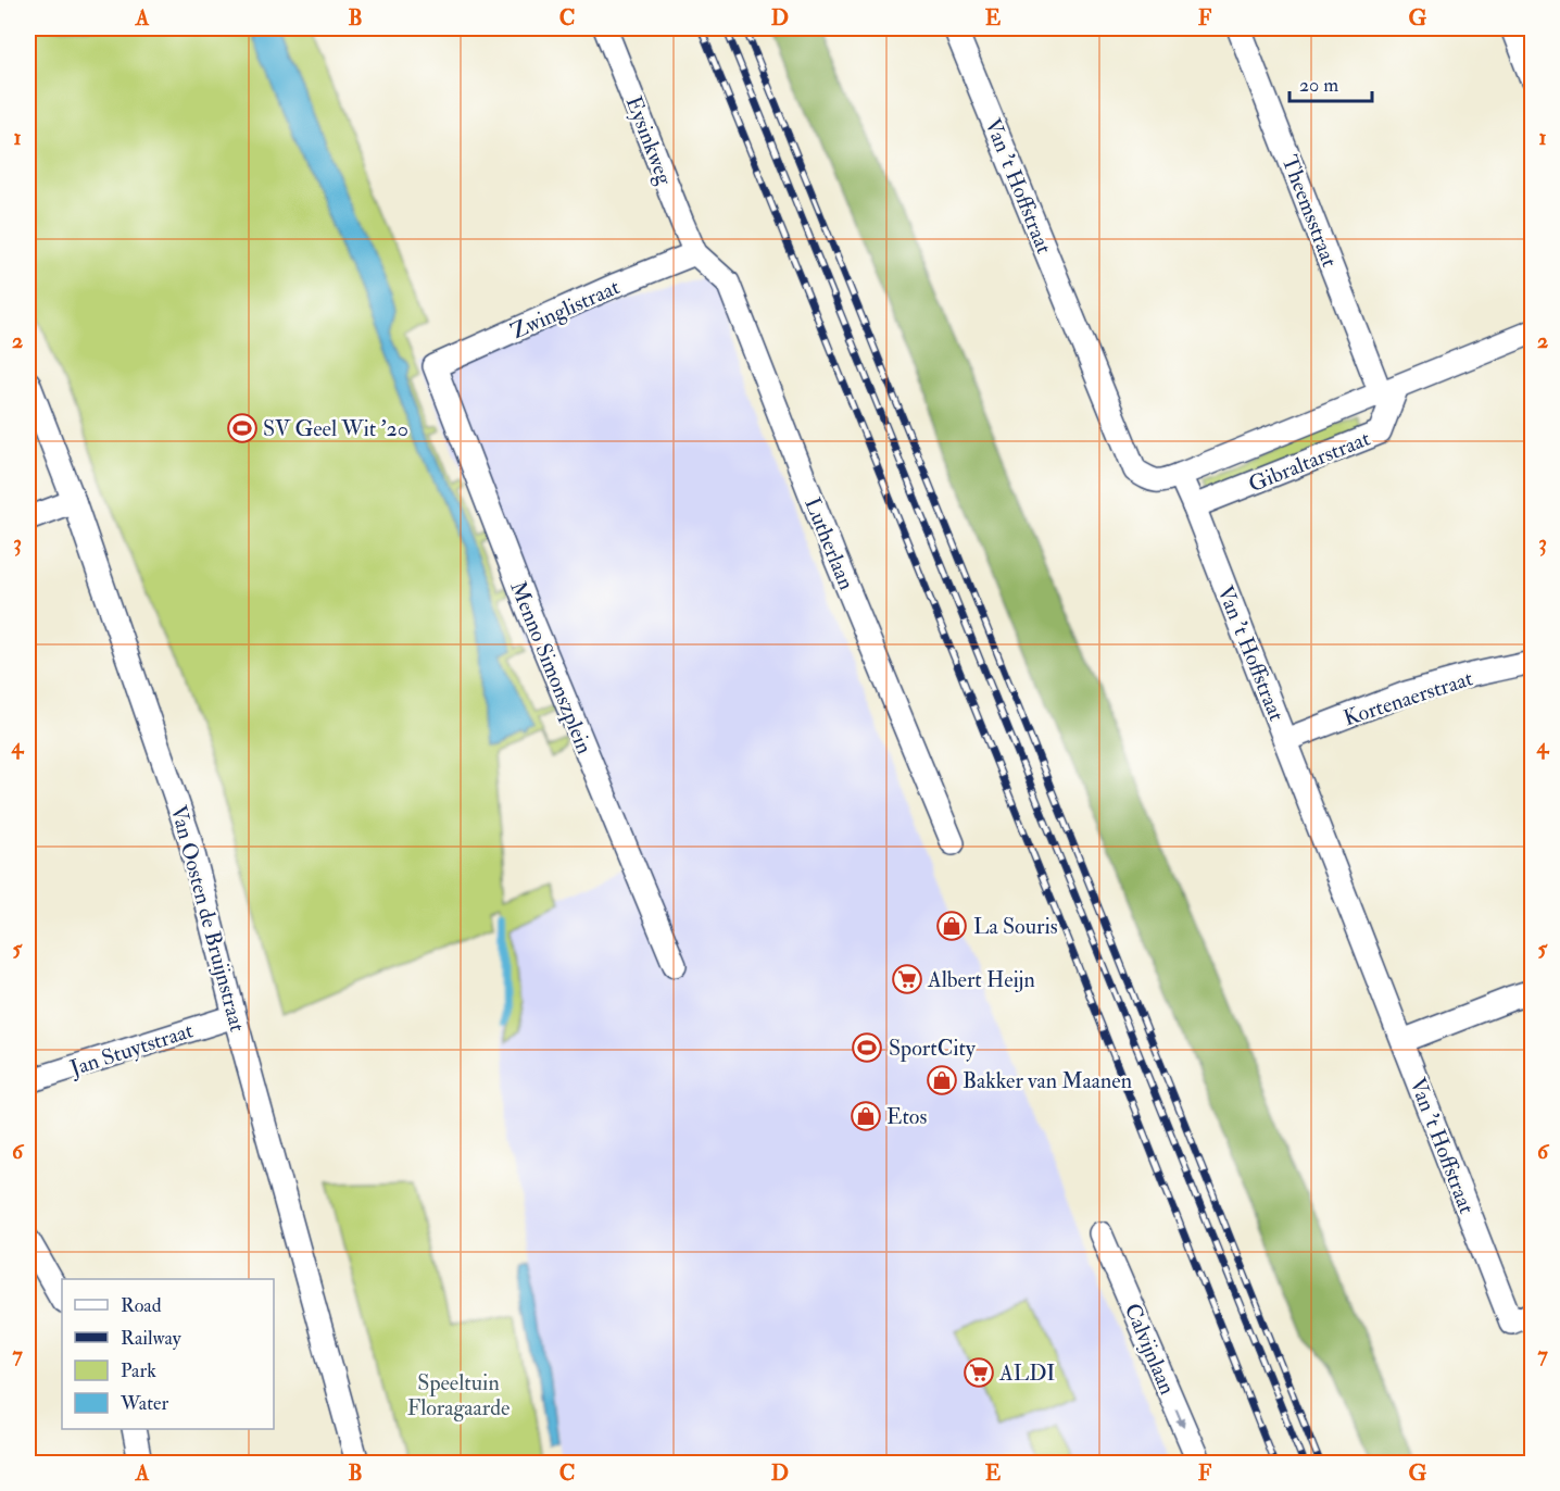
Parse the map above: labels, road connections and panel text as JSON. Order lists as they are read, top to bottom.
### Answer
{
  "streets": {
    "street": [
      "Eysinkweg",
      "Van 't Hoffstraat",
      "Theemsstraat",
      "Zwinglistraat",
      "Gibraltarstraat",
      "Lutherlaan",
      "Menno Simonszplein",
      "Kortenaerstraat",
      "Van Oosten de Bruijnstraat",
      "Jan Stuytstraat",
      "Calvijnlaan"
    ]
  },
  "crossings": [
    ["Eysinkweg", "Zwinglistraat"],
    ["Eysinkweg", "Lutherlaan"],
    ["Van 't Hoffstraat", "Gibraltarstraat"],
    ["Van 't Hoffstraat", "Kortenaerstraat"],
    ["Theemsstraat", "Gibraltarstraat"],
    ["Zwinglistraat", "Lutherlaan"],
    ["Zwinglistraat", "Menno Simonszplein"],
    ["Van Oosten de Bruijnstraat", "Jan Stuytstraat"]
  ],
  "one_way": ["Calvijnlaan"],
  "parks": ["Speeltuin Floragaarde"],
  "places": {
    "sports": ["SV Geel Wit '20", "SportCity"],
    "shop": ["La Souris", "Bakker van Maanen", "Etos"],
    "supermarket": ["Albert Heijn", "ALDI"]
  },
  "legend": [
    "Road",
    "Railway",
    "Park",
    "Water"
  ],
  "scale_bar": "20 m",
  "grid": {
    "columns": [
      "A",
      "B",
      "C",
      "D",
      "E",
      "F",
      "G"
    ],
    "rows": [
      "1",
      "2",
      "3",
      "4",
      "5",
      "6",
      "7"
    ]
  }
}
